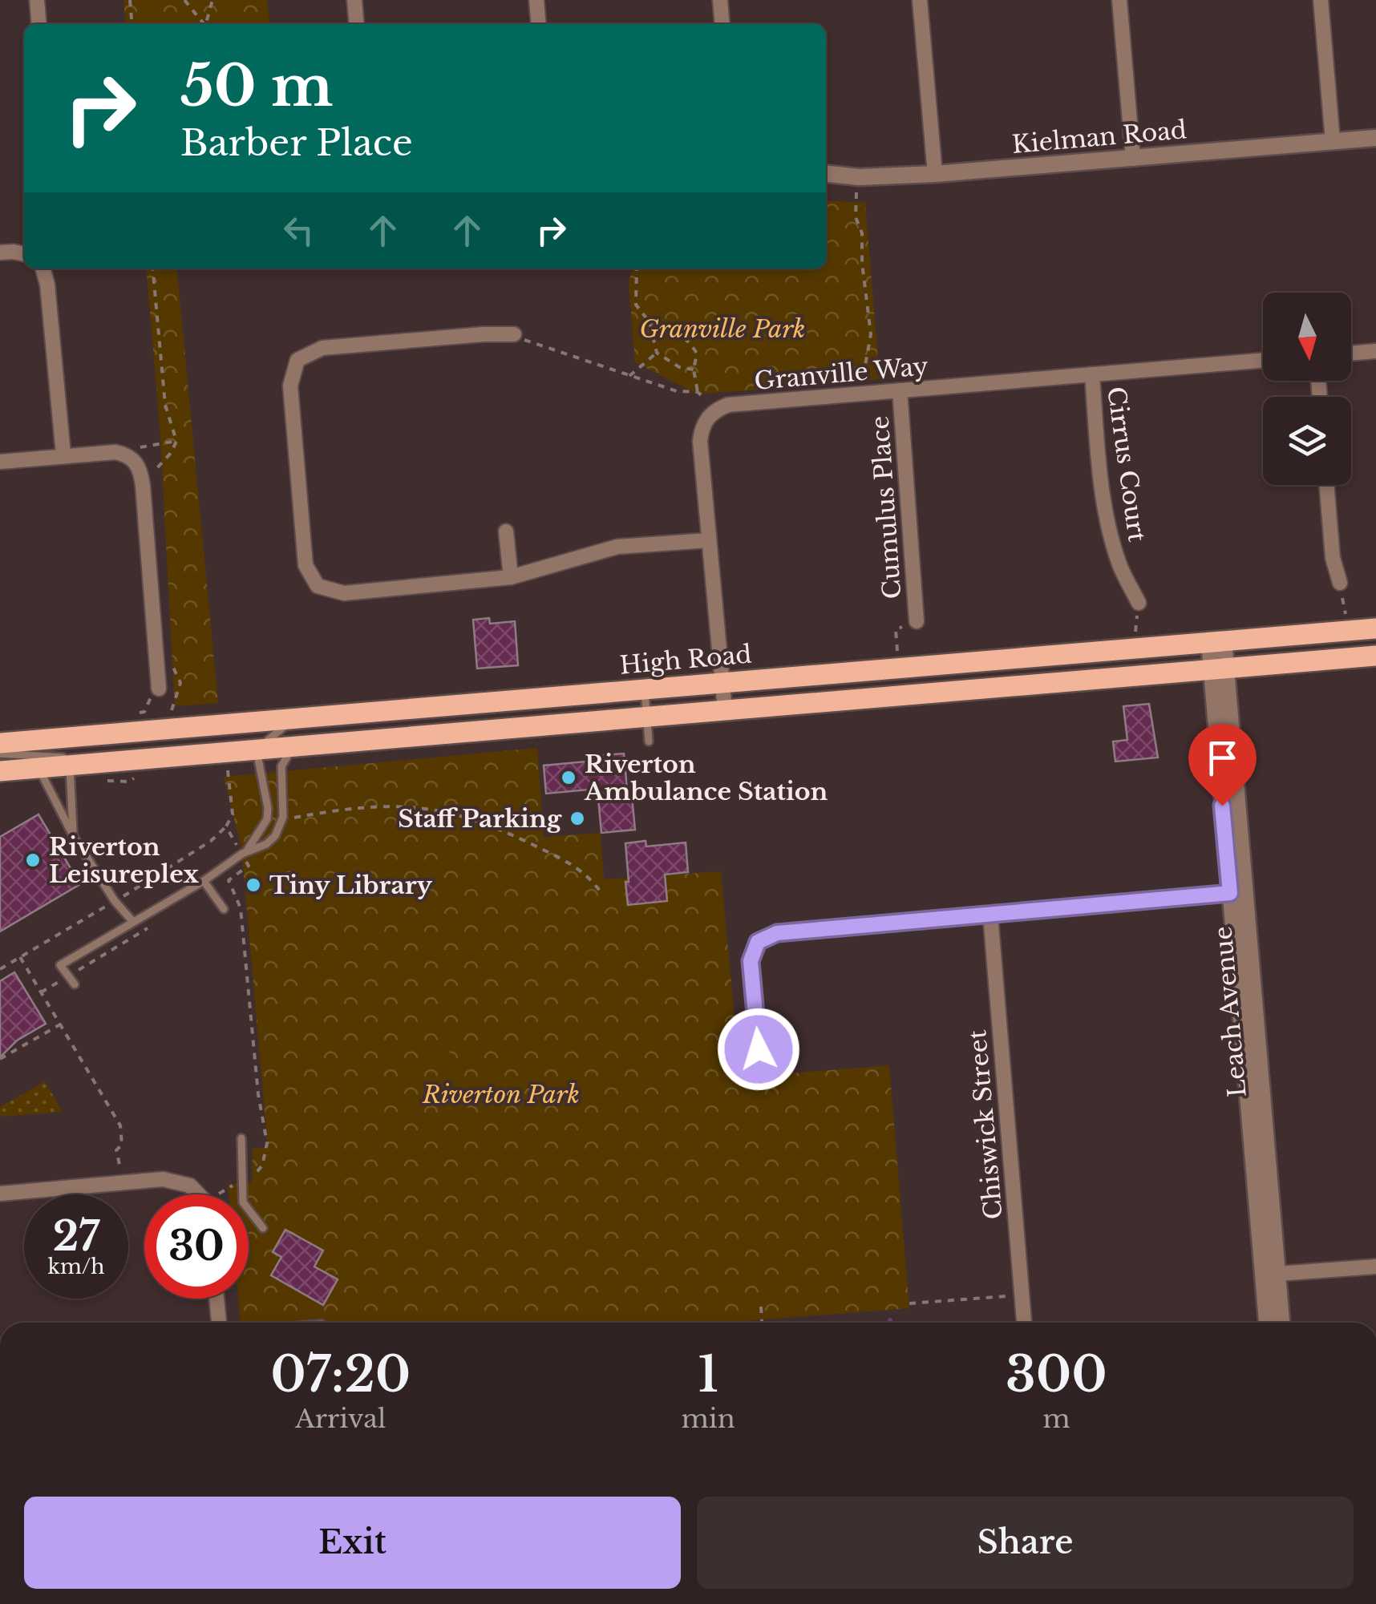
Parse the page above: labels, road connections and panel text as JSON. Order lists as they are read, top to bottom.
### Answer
{
  "streets": {
    "main road": ["High Road"],
    "street": [
      "Kielman Road",
      "Granville Way",
      "Cirrus Court",
      "Cumulus Place",
      "Leach Avenue",
      "Chiswick Street"
    ]
  },
  "crossings": [
    ["Granville Way", "Cirrus Court"],
    ["Granville Way", "Cumulus Place"],
    ["High Road", "Leach Avenue"]
  ],
  "parks": ["Granville Park", "Riverton Park"],
  "places": [
    "Riverton Ambulance Station",
    "Staff Parking",
    "Riverton Leisureplex",
    "Tiny Library"
  ],
  "north": "bottom",
  "page": {
    "turn": ["50 m", "Barber Place"],
    "speed": "27 km/h",
    "limit": "30",
    "eta": [
      "07:20",
      "Arrival",
      "1",
      "min",
      "300",
      "m"
    ],
    "buttons": ["Exit", "Share"]
  }
}
